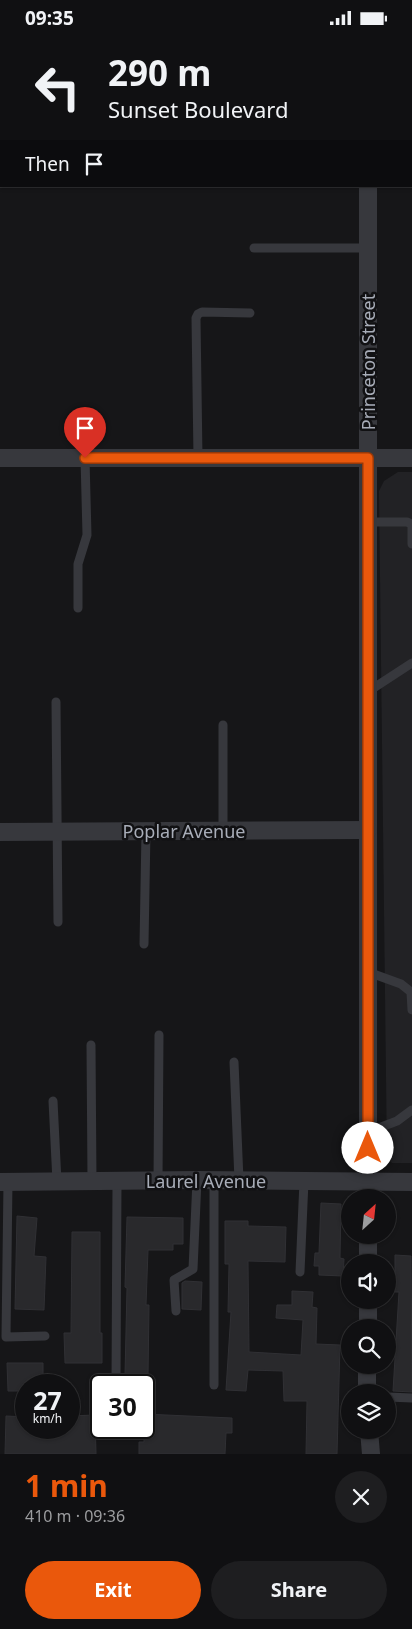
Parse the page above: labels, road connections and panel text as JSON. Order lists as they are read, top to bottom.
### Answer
{
  "streets": {
    "street": ["Princeton Street", "Poplar Avenue", "Laurel Avenue"]
  },
  "crossings": [
    ["Princeton Street", "Poplar Avenue"],
    ["Princeton Street", "Laurel Avenue"]
  ],
  "north": "top right",
  "page": {
    "status": "09:35",
    "turn": ["290 m", "Sunset Boulevard"],
    "then": "Then",
    "speed": "27 km/h",
    "limit": "30",
    "heading": ["1 min", "410 m · 09:36"],
    "buttons": ["Exit", "Share"]
  }
}
